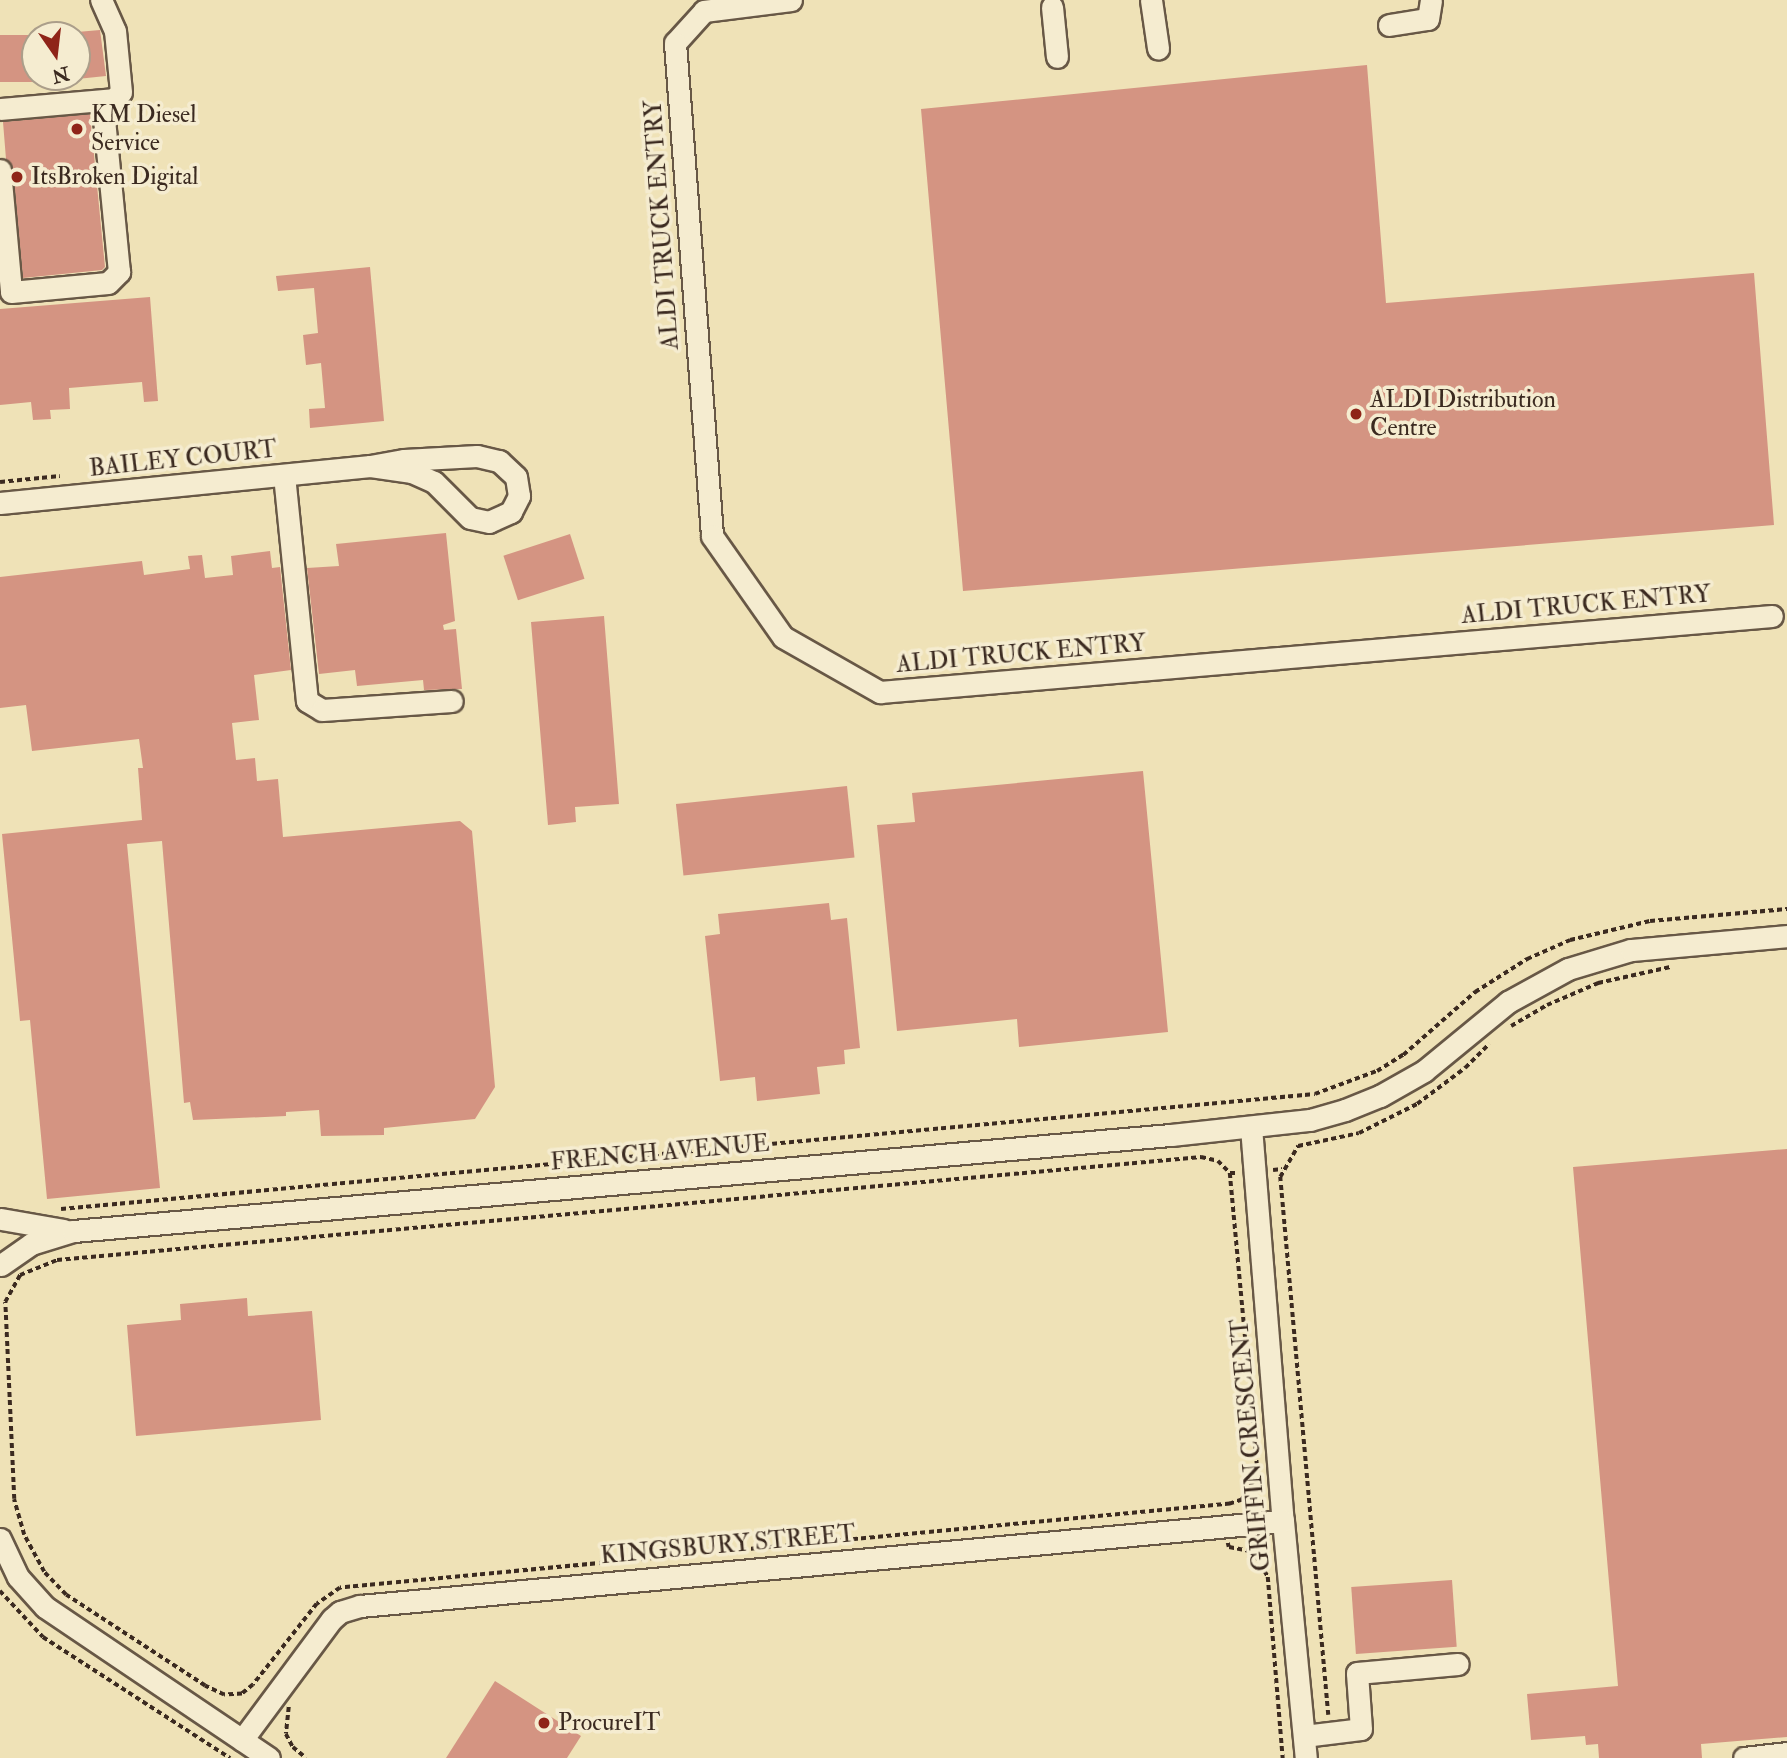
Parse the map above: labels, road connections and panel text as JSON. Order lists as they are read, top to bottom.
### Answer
{
  "streets": {
    "street": [
      "ALDI TRUCK ENTRY",
      "BAILEY COURT",
      "FRENCH AVENUE",
      "GRIFFIN CRESCENT",
      "KINGSBURY STREET"
    ]
  },
  "crossings": [
    ["FRENCH AVENUE", "GRIFFIN CRESCENT"],
    ["GRIFFIN CRESCENT", "KINGSBURY STREET"]
  ],
  "places": [
    "KM Diesel Service",
    "ItsBroken Digital",
    "ALDI Distribution Centre",
    "ProcureIT"
  ],
  "north": "bottom"
}
